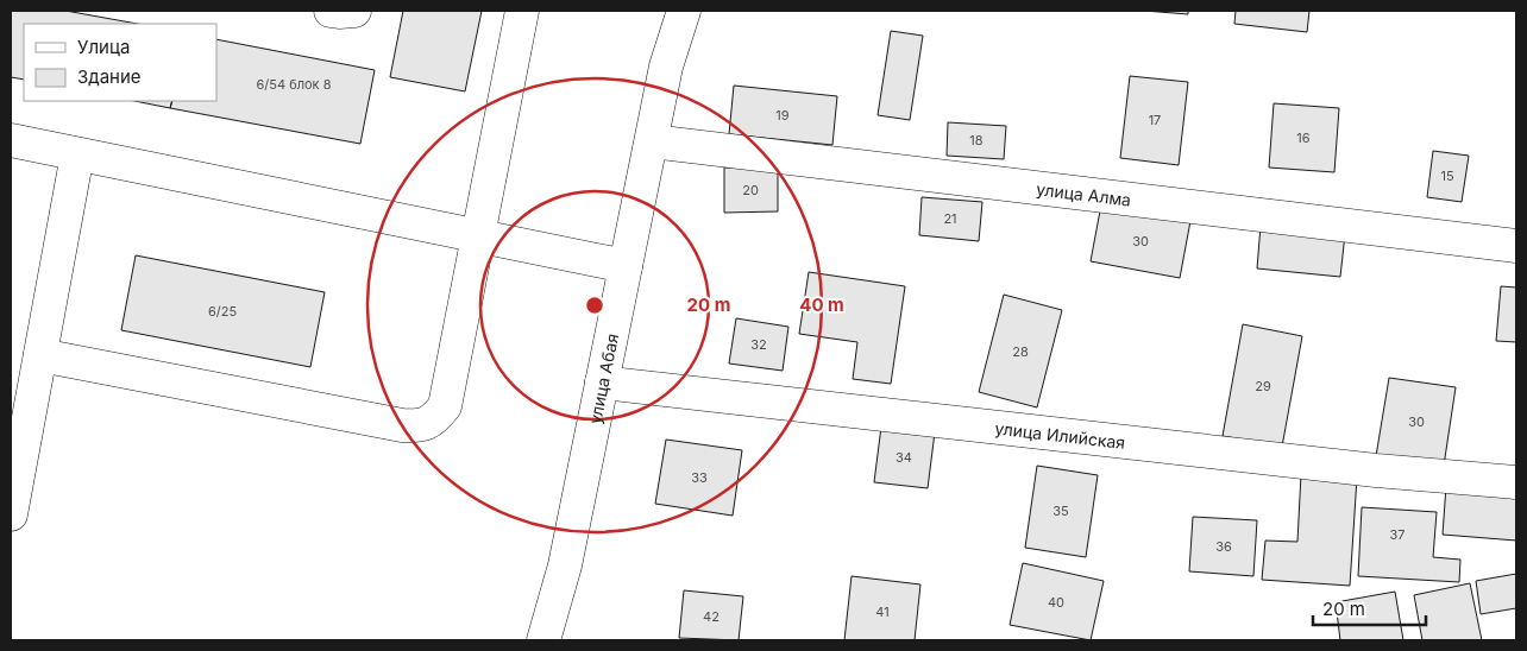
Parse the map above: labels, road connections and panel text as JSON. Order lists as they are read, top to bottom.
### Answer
{
  "streets": {
    "street": ["улица Алма", "улица Абая", "улица Илийская"]
  },
  "crossings": [
    ["улица Алма", "улица Абая"],
    ["улица Абая", "улица Илийская"]
  ],
  "house_numbers": [
    "6/54 блок 8",
    "19",
    "17",
    "16",
    "18",
    "15",
    "20",
    "21",
    "30",
    "6/25",
    "32",
    "28",
    "29",
    "30",
    "34",
    "33",
    "35",
    "37",
    "36",
    "40",
    "41",
    "42"
  ],
  "legend": ["Улица", "Здание"],
  "scale_bar": "20 m",
  "rings": ["20 m", "40 m"]
}
